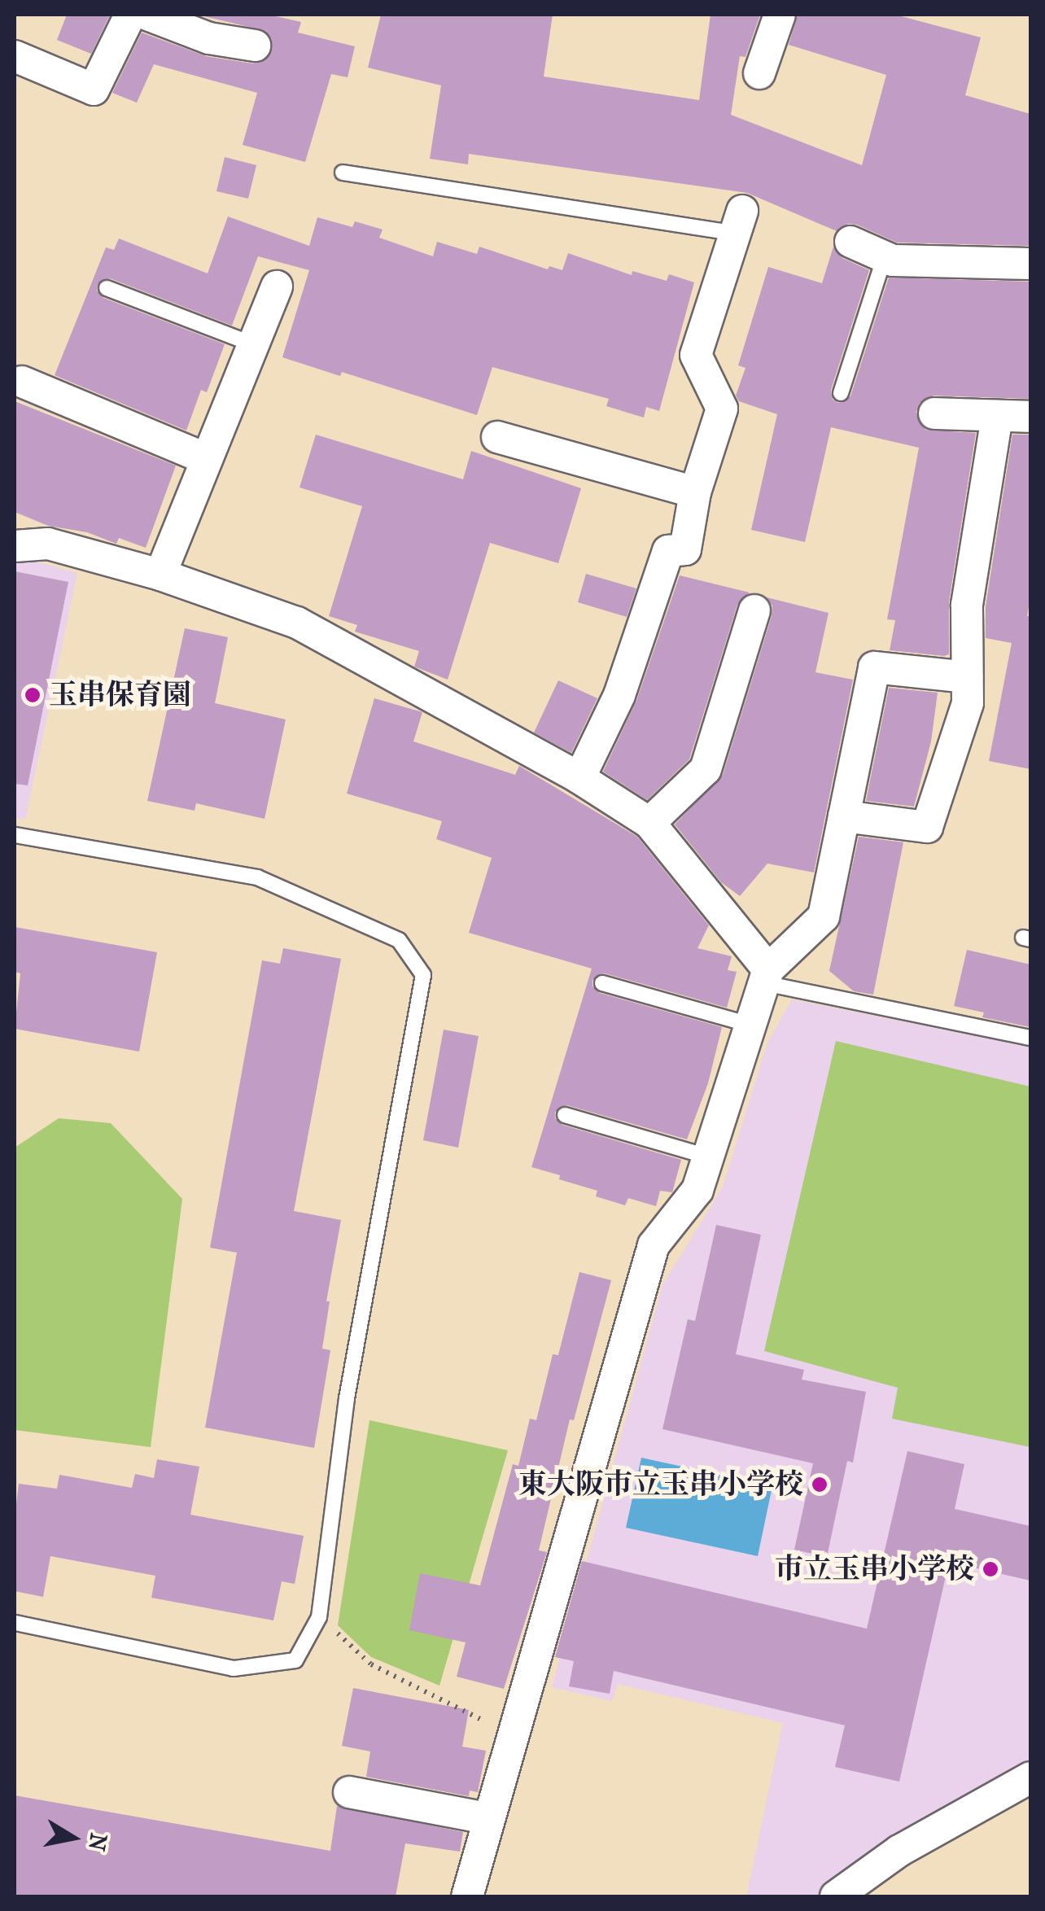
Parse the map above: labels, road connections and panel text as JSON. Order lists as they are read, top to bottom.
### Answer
{
  "places": ["玉串保育園", "東大阪市立玉串小学校", "市立玉串小学校"],
  "north": "right"
}
